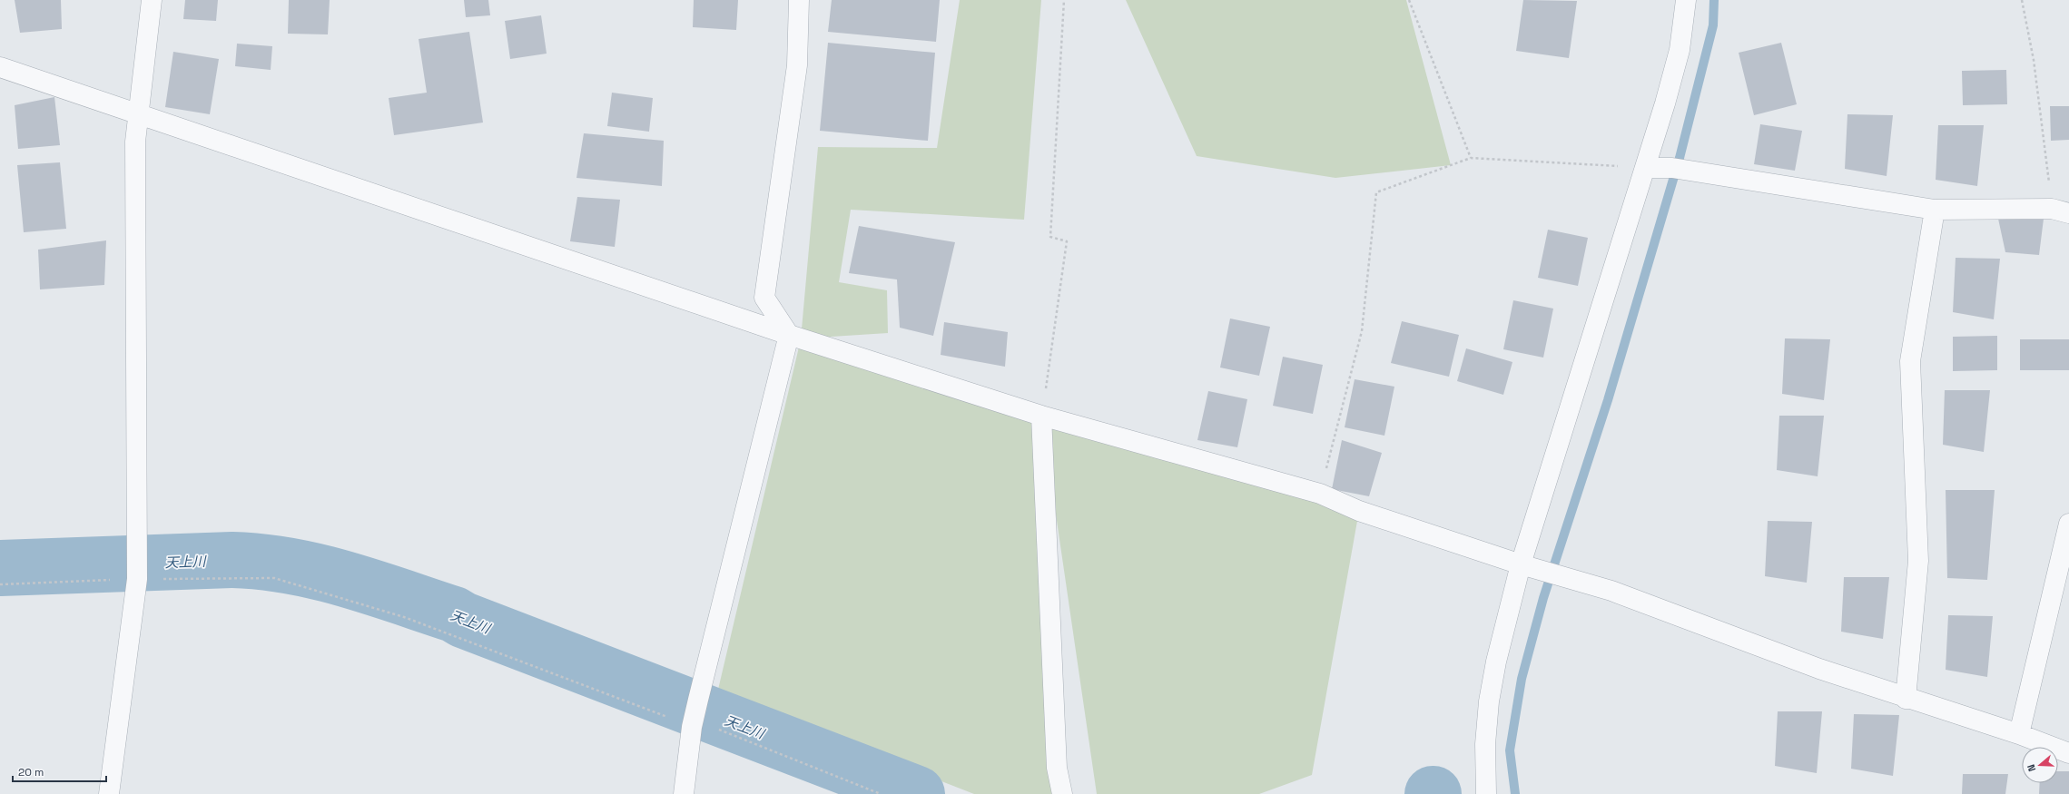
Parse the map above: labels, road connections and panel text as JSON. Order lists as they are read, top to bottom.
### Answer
{
  "water": ["天上川"],
  "scale_bar": "20 m",
  "north": "left"
}
